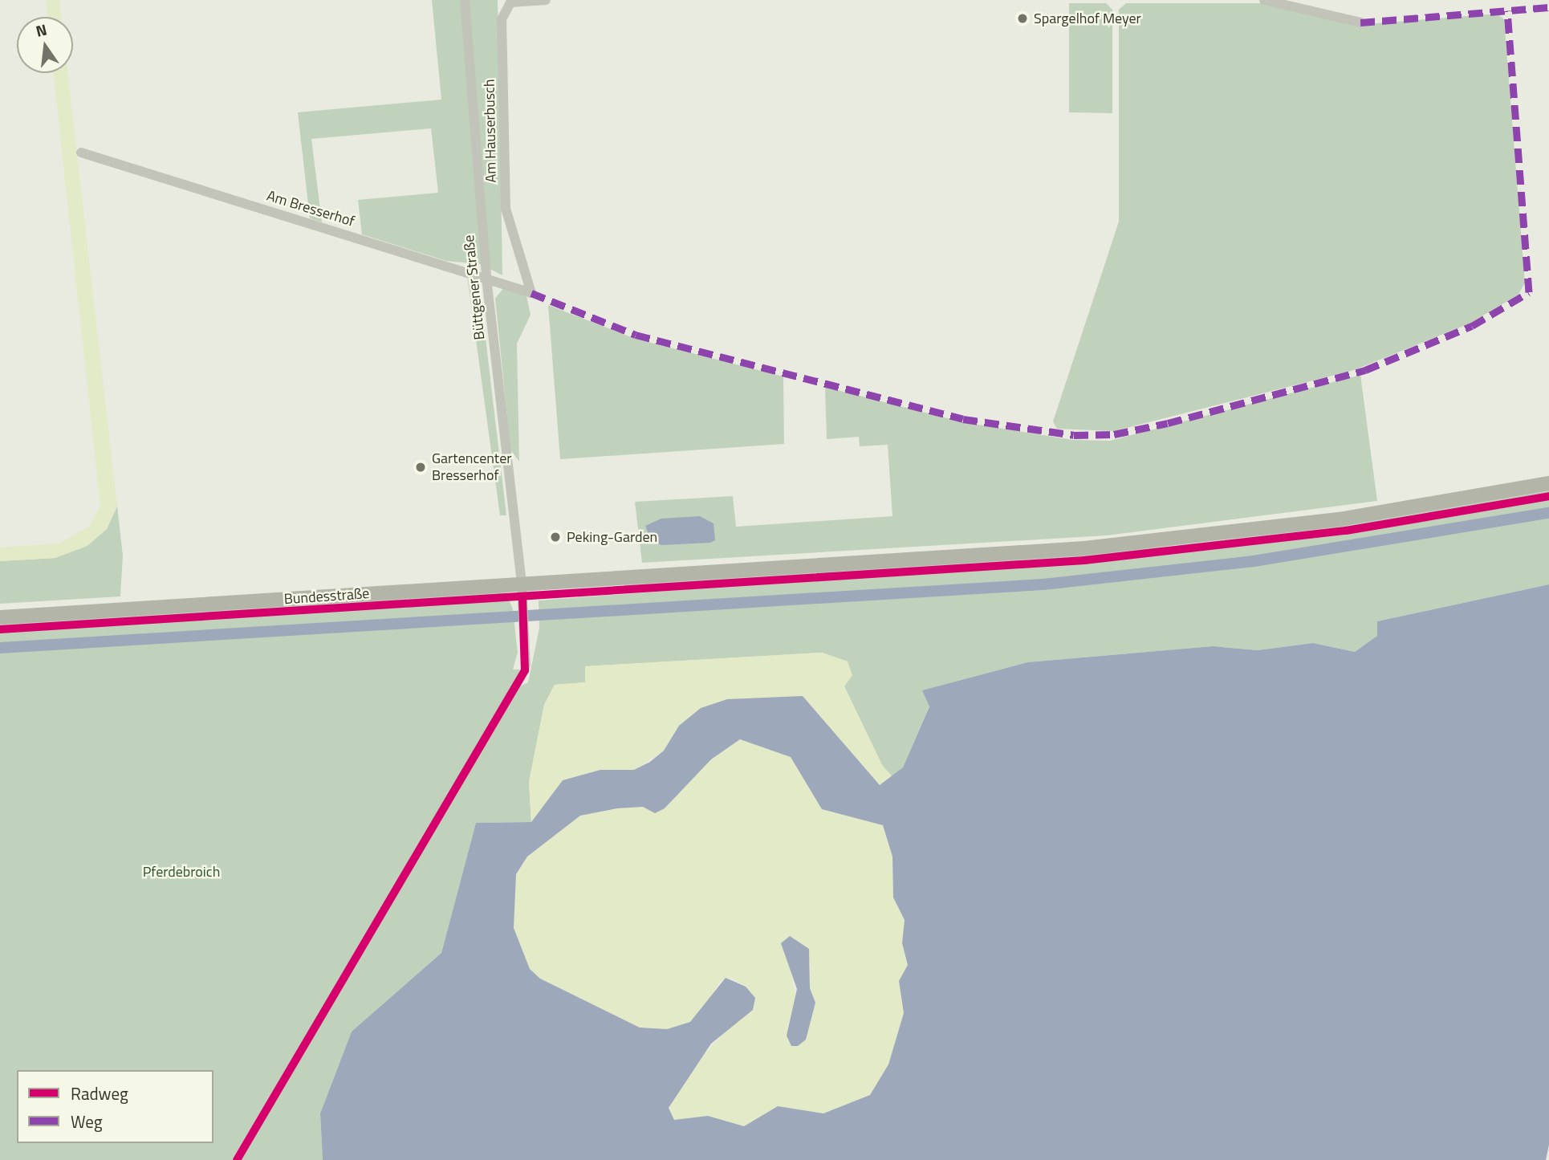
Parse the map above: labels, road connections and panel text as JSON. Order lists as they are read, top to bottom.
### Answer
{
  "streets": {
    "main road": ["Bundesstraße"],
    "street": ["Am Hauserbusch", "Am Bresserhof", "Büttgener Straße"]
  },
  "crossings": [
    ["Am Hauserbusch", "Am Bresserhof"],
    ["Am Bresserhof", "Büttgener Straße"],
    ["Büttgener Straße", "Bundesstraße"]
  ],
  "parks": ["Pferdebroich"],
  "places": ["Spargelhof Meyer", "Gartencenter Bresserhof", "Peking-Garden"],
  "legend": ["Radweg", "Weg"],
  "north": "top"
}
